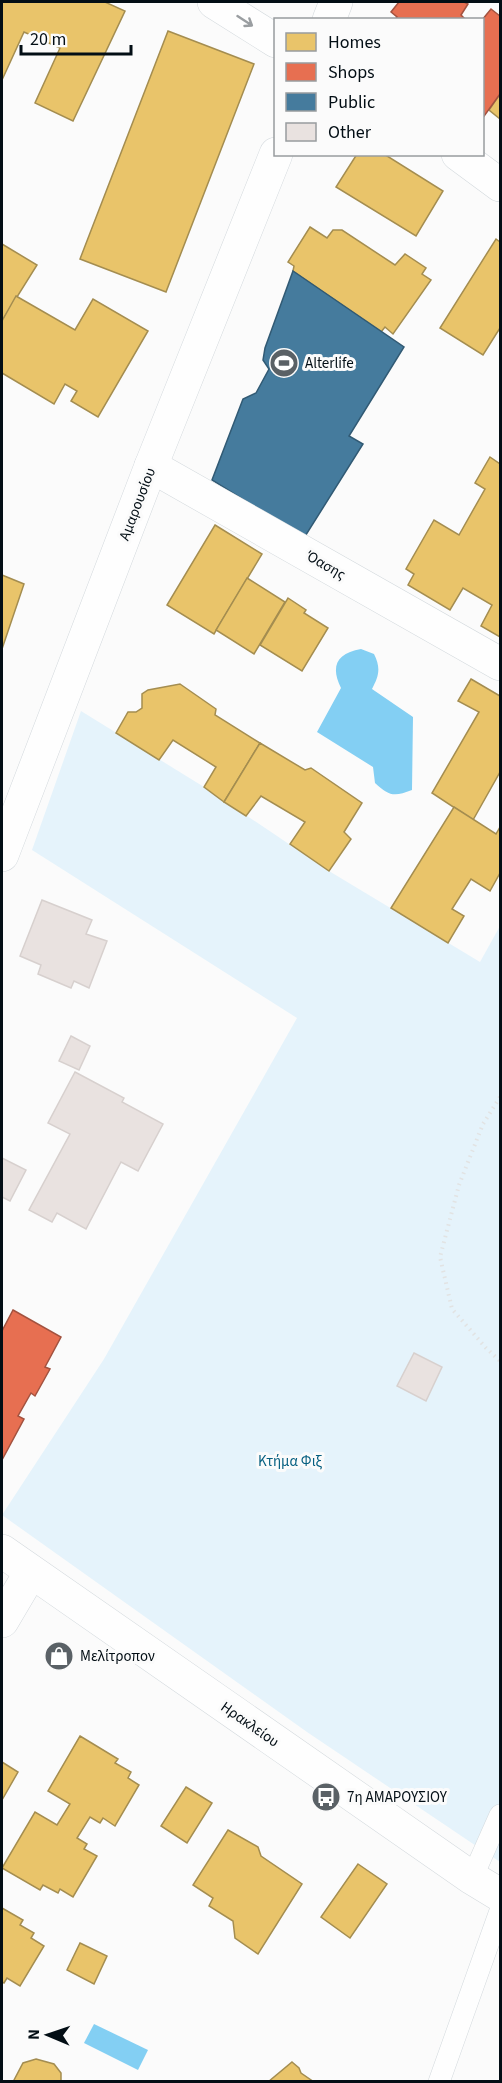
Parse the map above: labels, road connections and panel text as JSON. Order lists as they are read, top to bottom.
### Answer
{
  "streets": {
    "main road": ["Αμαρουσίου", "Όασης", "Ηρακλείου"]
  },
  "crossings": [
    ["Αμαρουσίου", "Όασης"]
  ],
  "parks": ["Κτήμα Φιξ"],
  "places": {
    "sports": ["Alterlife"],
    "shop": ["Μελίτροπον"],
    "bus stop": ["7η ΑΜΑΡΟΥΣΙΟΥ"]
  },
  "legend": [
    "Homes",
    "Shops",
    "Public",
    "Other"
  ],
  "scale_bar": "20 m",
  "north": "left"
}
